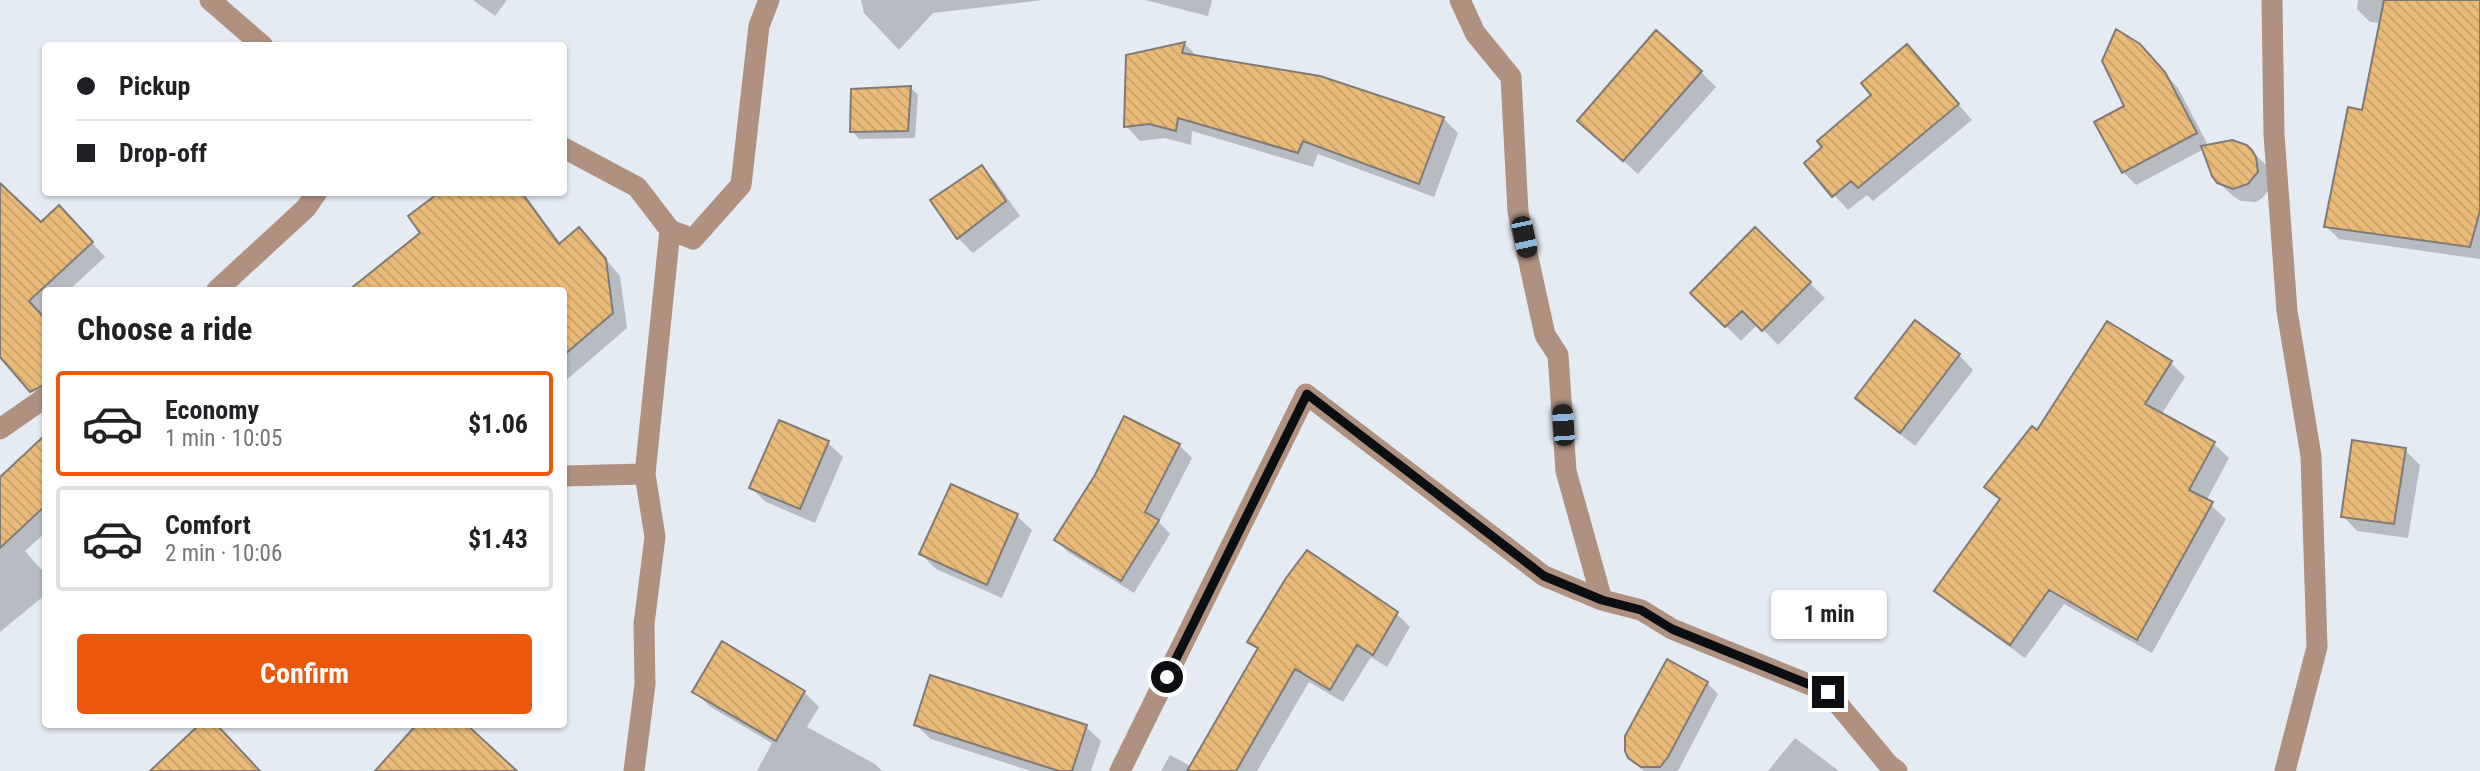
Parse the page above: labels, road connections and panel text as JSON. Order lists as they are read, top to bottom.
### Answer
{
  "page": {
    "banner": ["Pickup", "Drop-off"],
    "heading": "Choose a ride",
    "list": [
      {
        "name": "Economy",
        "note": "1 min · 10:05",
        "value": "$1.06"
      },
      {
        "name": "Comfort",
        "note": "2 min · 10:06",
        "value": "$1.43"
      }
    ],
    "bubble": "1 min",
    "buttons": "Confirm"
  }
}
